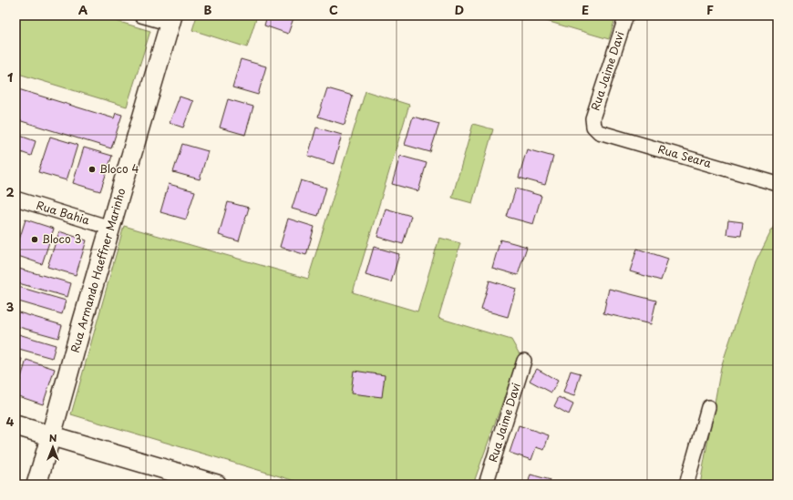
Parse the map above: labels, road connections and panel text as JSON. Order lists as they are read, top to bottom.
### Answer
{
  "streets": {
    "street": [
      "Rua Jaime Davi",
      "Rua Seara",
      "Rua Bahia",
      "Rua Armando Haeffner Marinho"
    ]
  },
  "crossings": [
    ["Rua Jaime Davi", "Rua Seara"],
    ["Rua Bahia", "Rua Armando Haeffner Marinho"]
  ],
  "places": ["Bloco 4", "Bloco 3"],
  "north": "top",
  "grid": {
    "columns": [
      "A",
      "B",
      "C",
      "D",
      "E",
      "F"
    ],
    "rows": [
      "1",
      "2",
      "3",
      "4"
    ]
  }
}
